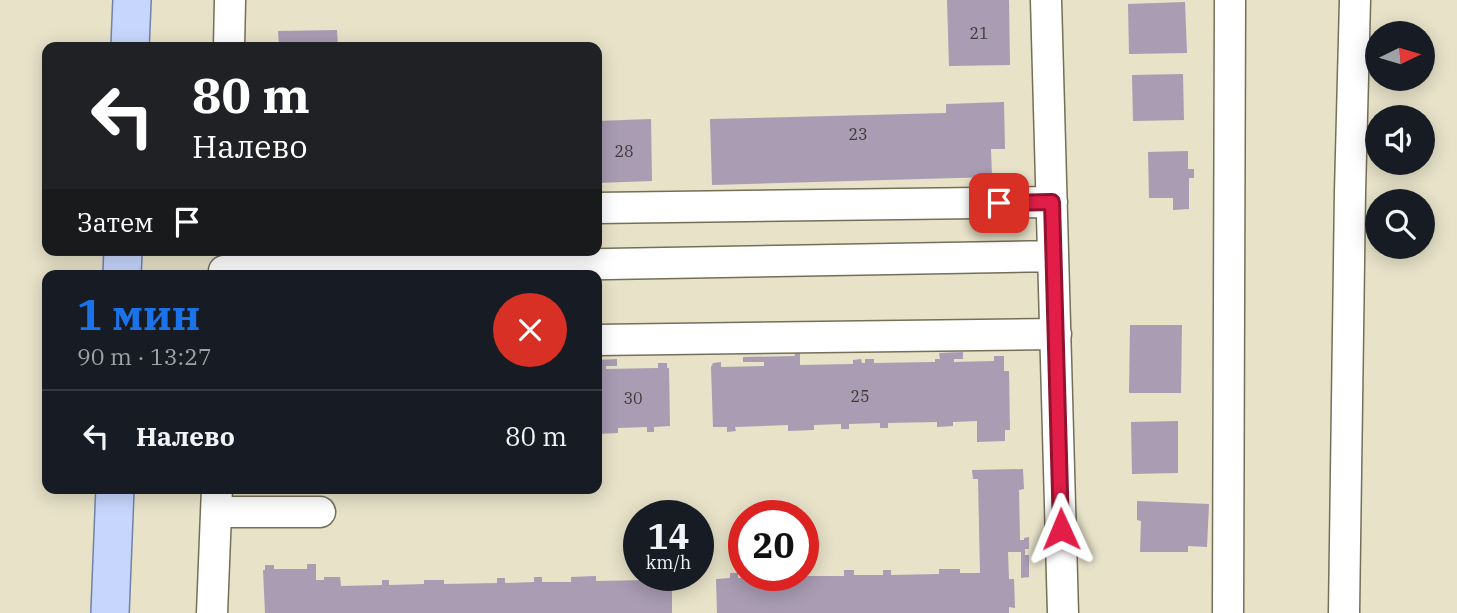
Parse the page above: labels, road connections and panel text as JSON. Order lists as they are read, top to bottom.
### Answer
{
  "house_numbers": [
    "21",
    "23",
    "28",
    "25",
    "30"
  ],
  "north": "right",
  "page": {
    "turn": ["80 m", "Налево"],
    "then": "Затем",
    "heading": ["1 мин", "90 m · 13:27"],
    "list": [
      {
        "name": "Налево",
        "value": "80 m"
      }
    ],
    "speed": "14 km/h",
    "limit": "20"
  }
}
